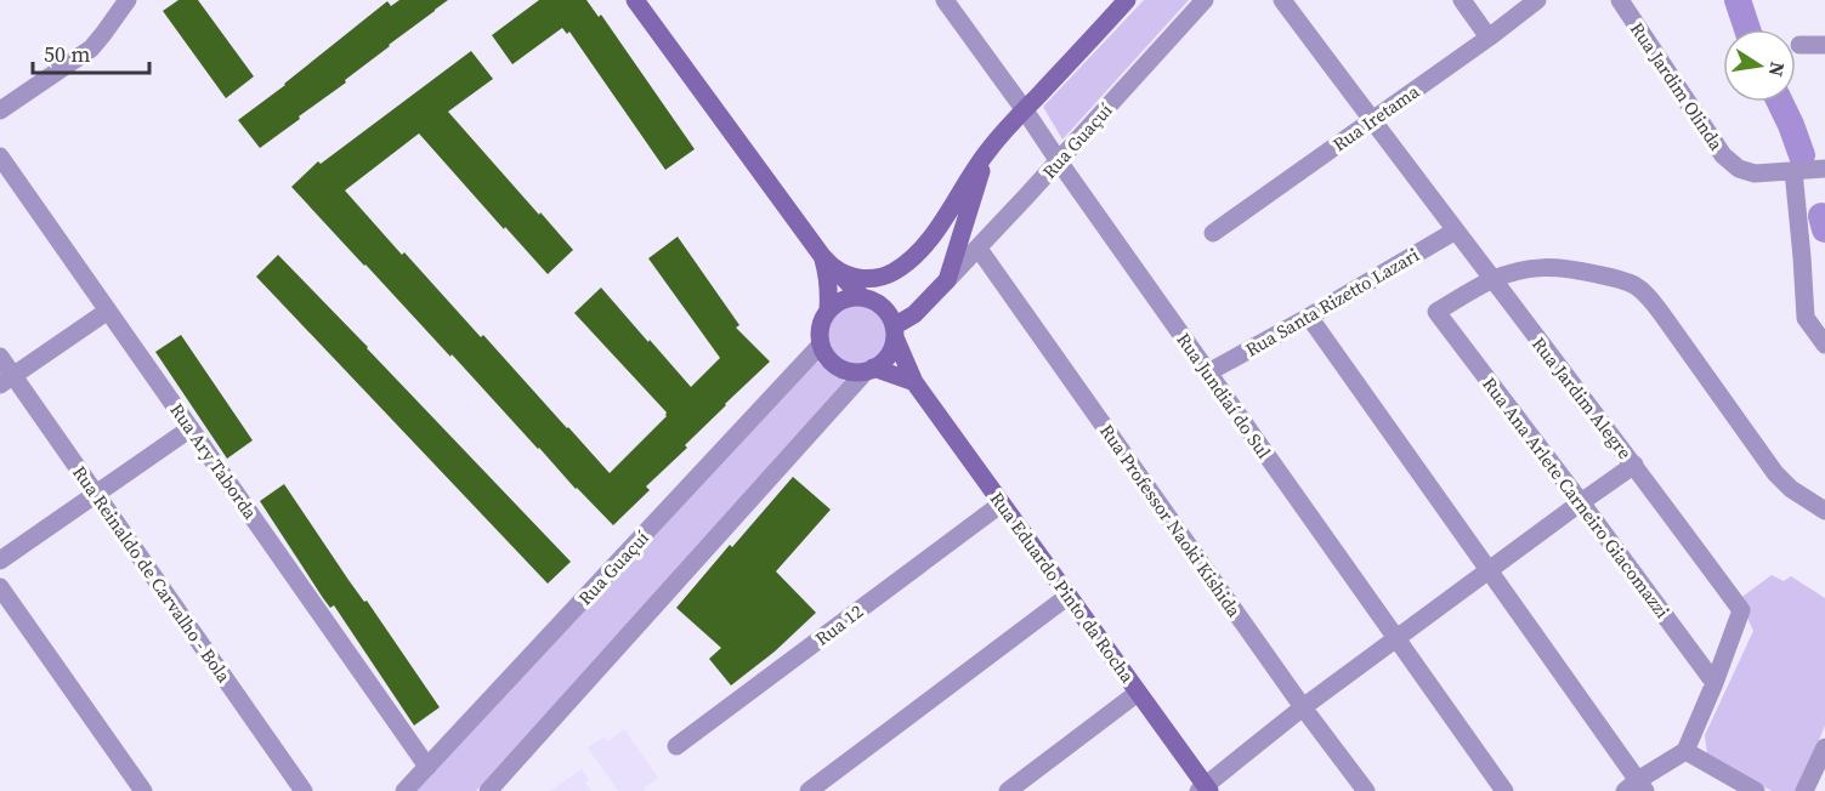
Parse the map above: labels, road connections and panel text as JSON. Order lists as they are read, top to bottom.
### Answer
{
  "streets": {
    "main road": ["Rua Guaçuí", "Rua Eduardo Pinto da Rocha"],
    "street": [
      "Rua Jardim Olinda",
      "Rua Iretama",
      "Rua Santa Rizetto Lazari",
      "Rua Jundiaí do Sul",
      "Rua Jardim Alegre",
      "Rua Ary Taborda",
      "Rua Ana Arlete Carneiro Giacomazzi",
      "Rua Professor Naoki Kishida",
      "Rua Reinaldo de Carvalho - Bola",
      "Rua 12"
    ]
  },
  "crossings": [
    ["Rua Iretama", "Rua Jardim Alegre"],
    ["Rua Guaçuí", "Rua Jundiaí do Sul"],
    ["Rua Guaçuí", "Rua Ary Taborda"],
    ["Rua Guaçuí", "Rua Professor Naoki Kishida"],
    ["Rua Guaçuí", "Rua Eduardo Pinto da Rocha"],
    ["Rua Santa Rizetto Lazari", "Rua Jundiaí do Sul"],
    ["Rua Santa Rizetto Lazari", "Rua Jardim Alegre"],
    ["Rua Jardim Alegre", "Rua Ana Arlete Carneiro Giacomazzi"],
    ["Rua Eduardo Pinto da Rocha", "Rua 12"]
  ],
  "scale_bar": "50 m",
  "north": "right"
}
